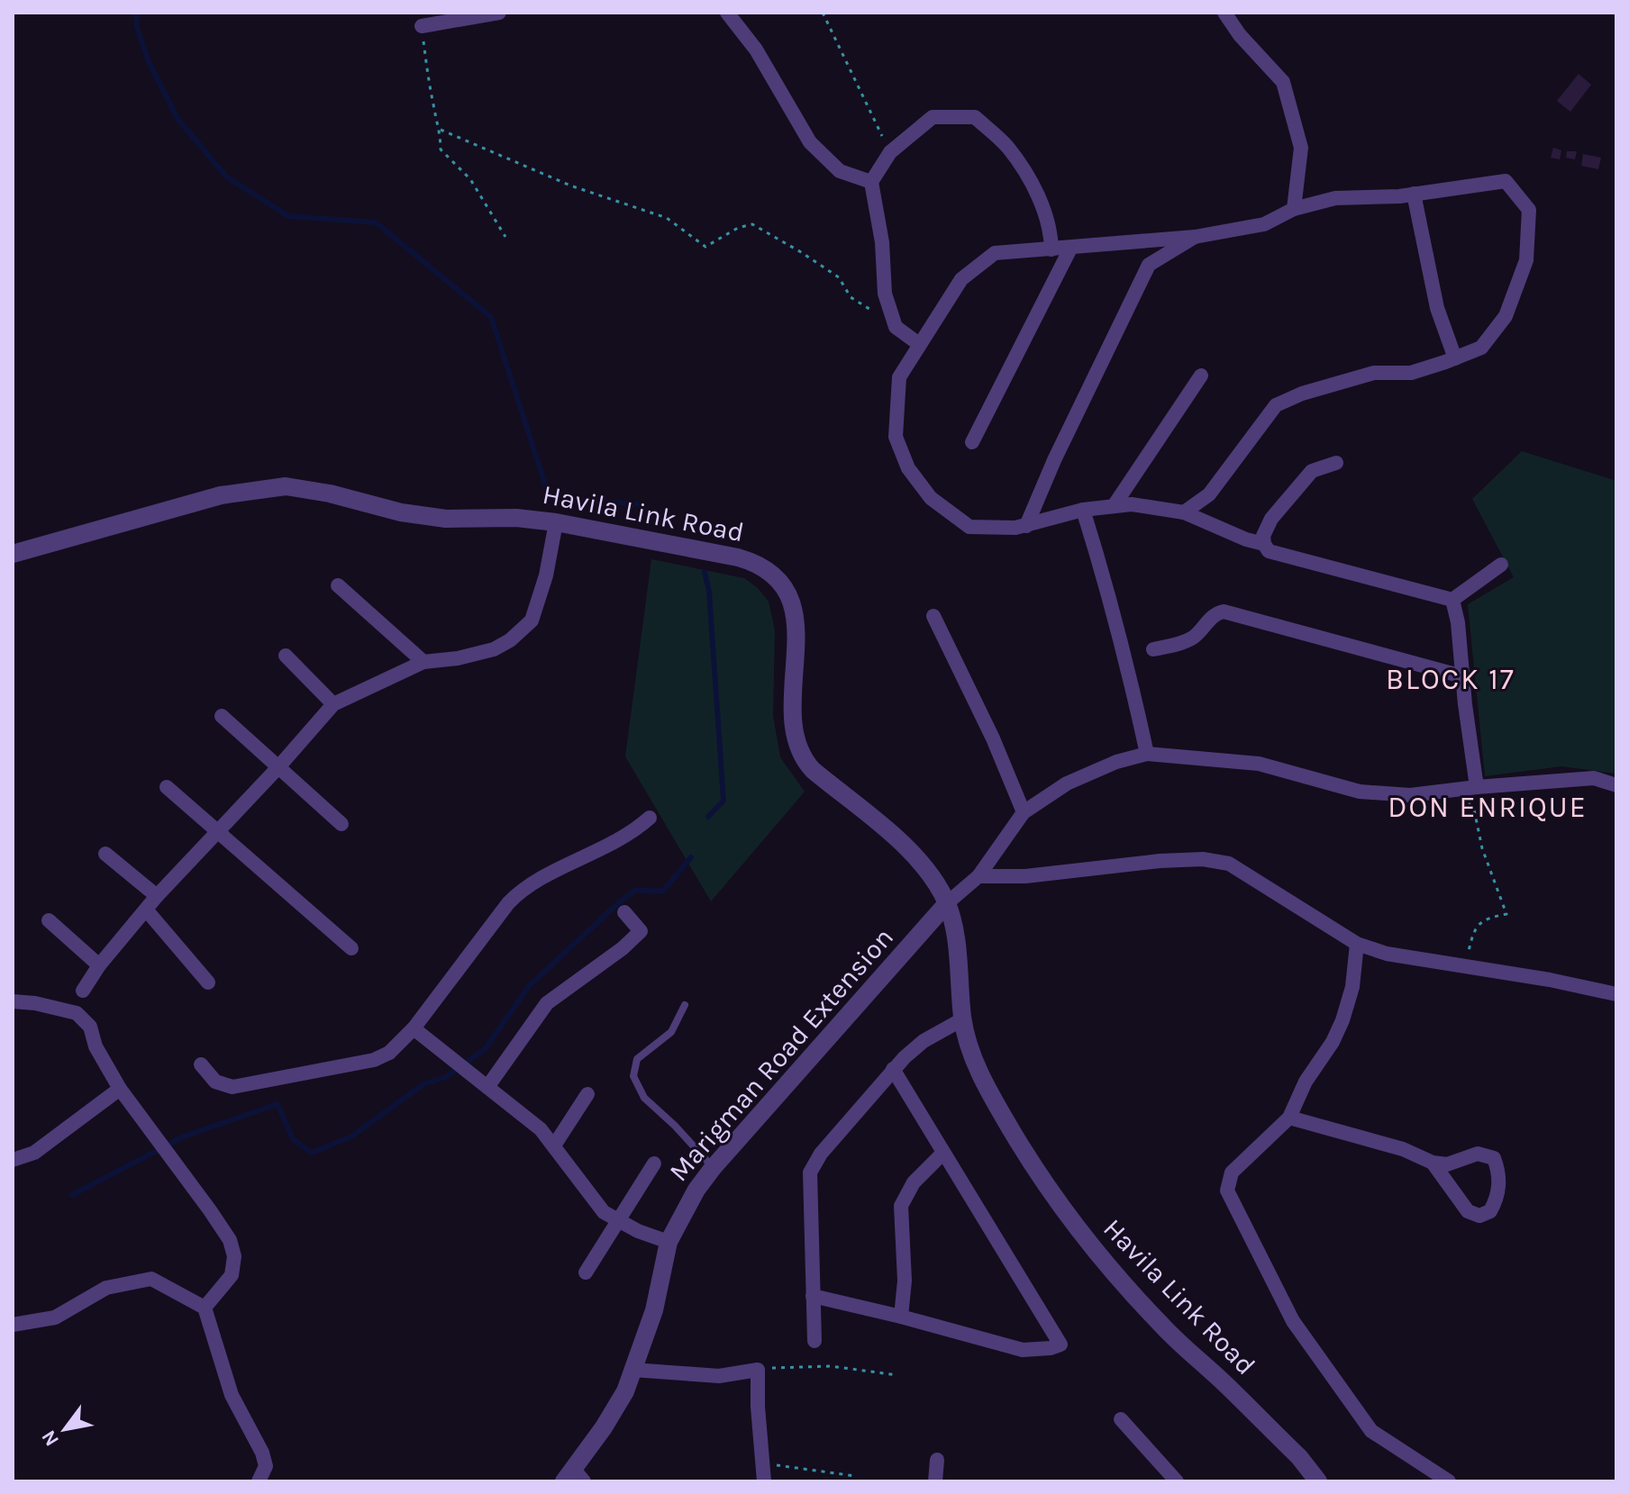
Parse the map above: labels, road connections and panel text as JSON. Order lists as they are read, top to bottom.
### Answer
{
  "streets": {
    "street": ["Havila Link Road", "Marigman Road Extension"]
  },
  "crossings": [
    ["Havila Link Road", "Marigman Road Extension"]
  ],
  "districts": ["BLOCK 17", "DON ENRIQUE"],
  "north": "bottom left"
}
